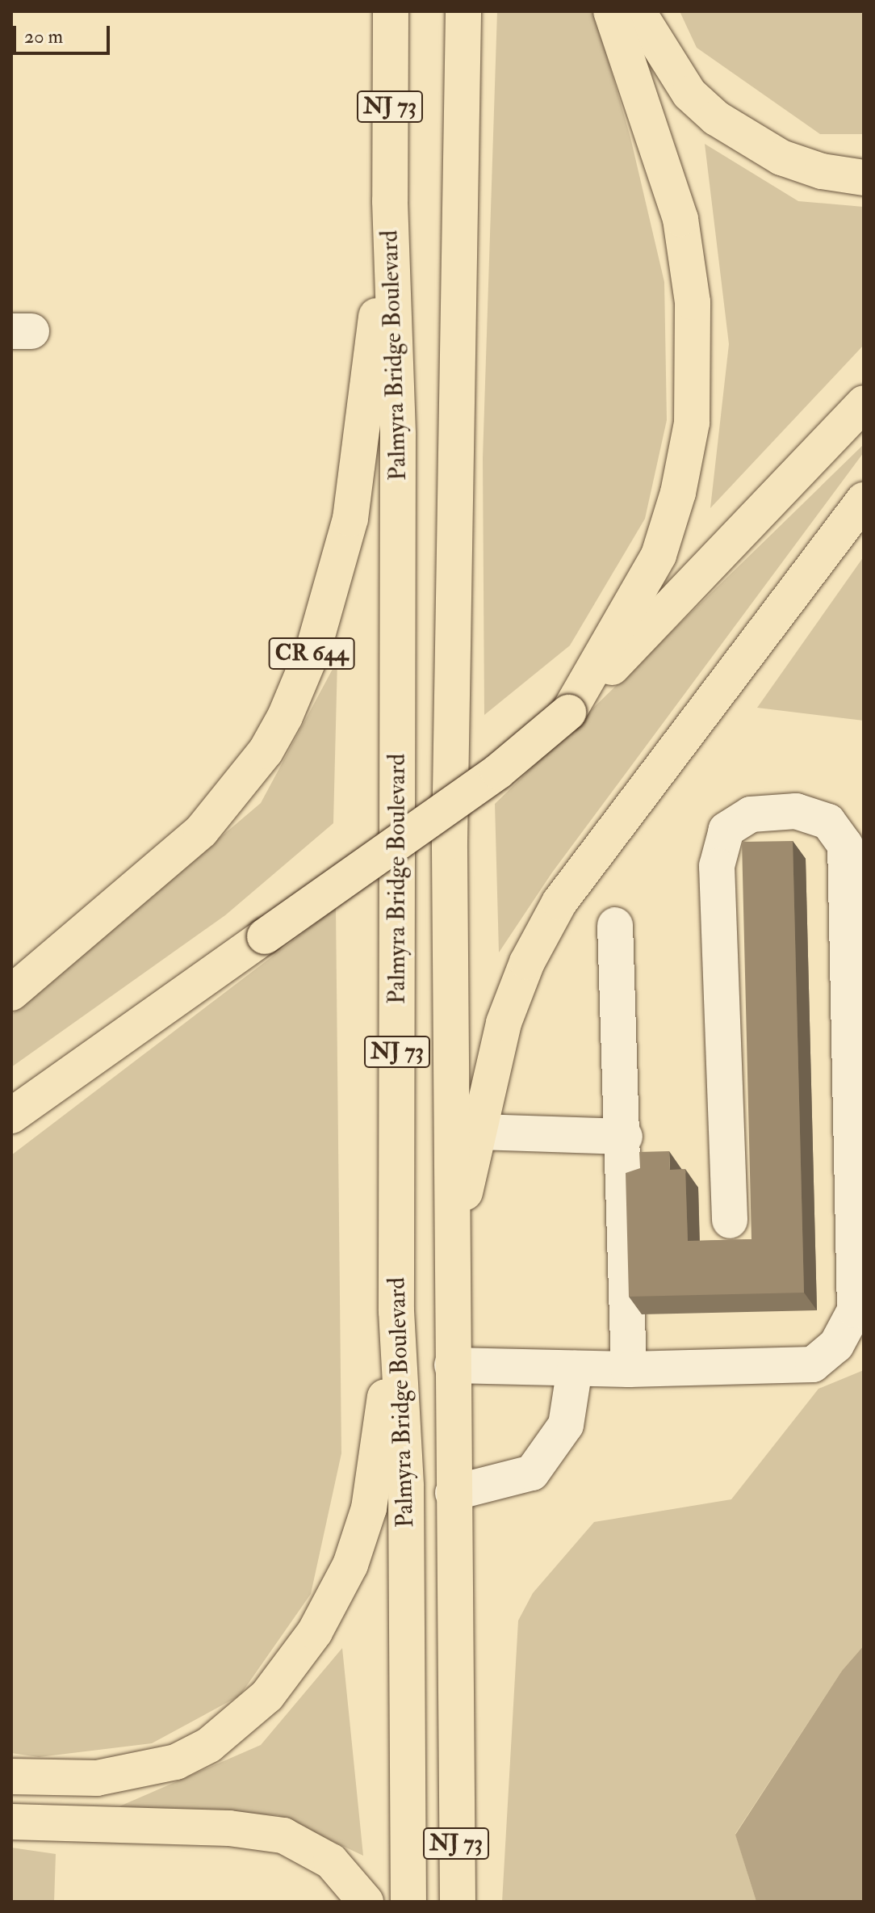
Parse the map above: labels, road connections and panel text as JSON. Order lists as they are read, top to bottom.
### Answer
{
  "streets": {
    "highway": ["NJ 73", "Palmyra Bridge Boulevard", "CR 644"]
  },
  "crossings": [
    ["Palmyra Bridge Boulevard", "CR 644"]
  ],
  "scale_bar": "20 m"
}
